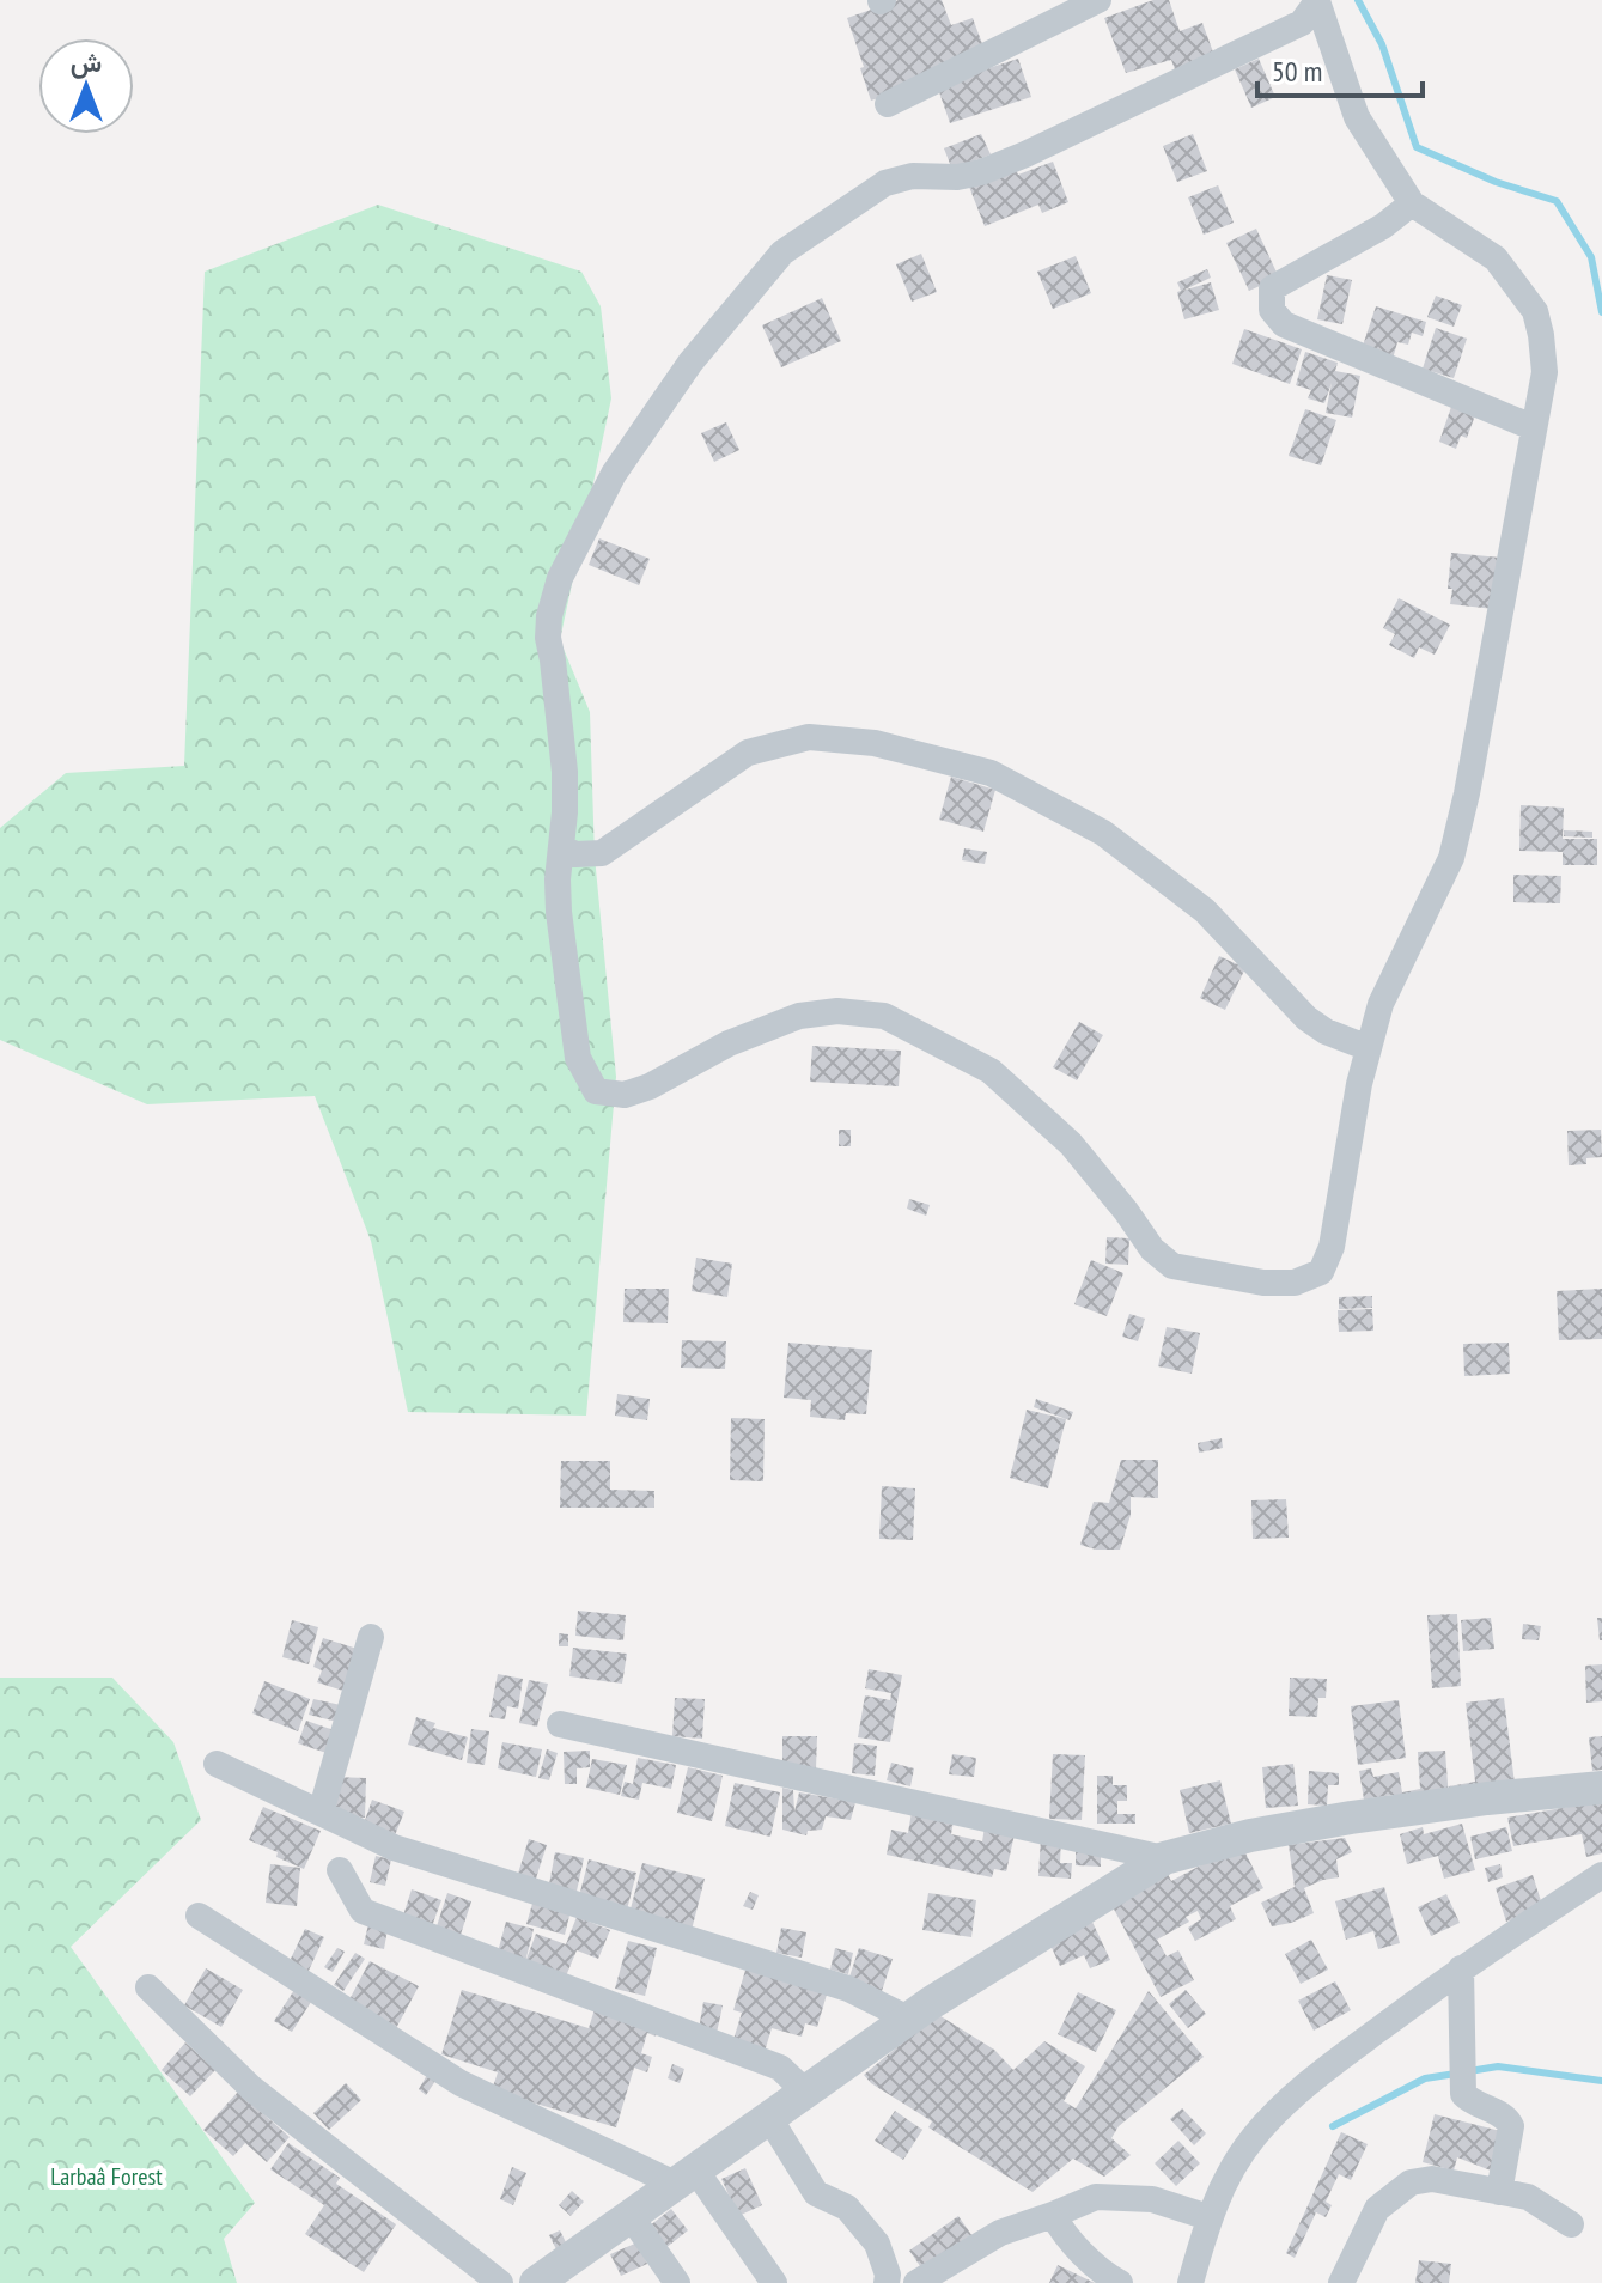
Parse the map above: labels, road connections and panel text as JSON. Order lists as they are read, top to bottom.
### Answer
{
  "parks": ["Larbaâ Forest"],
  "scale_bar": "50 m",
  "north": "top"
}
